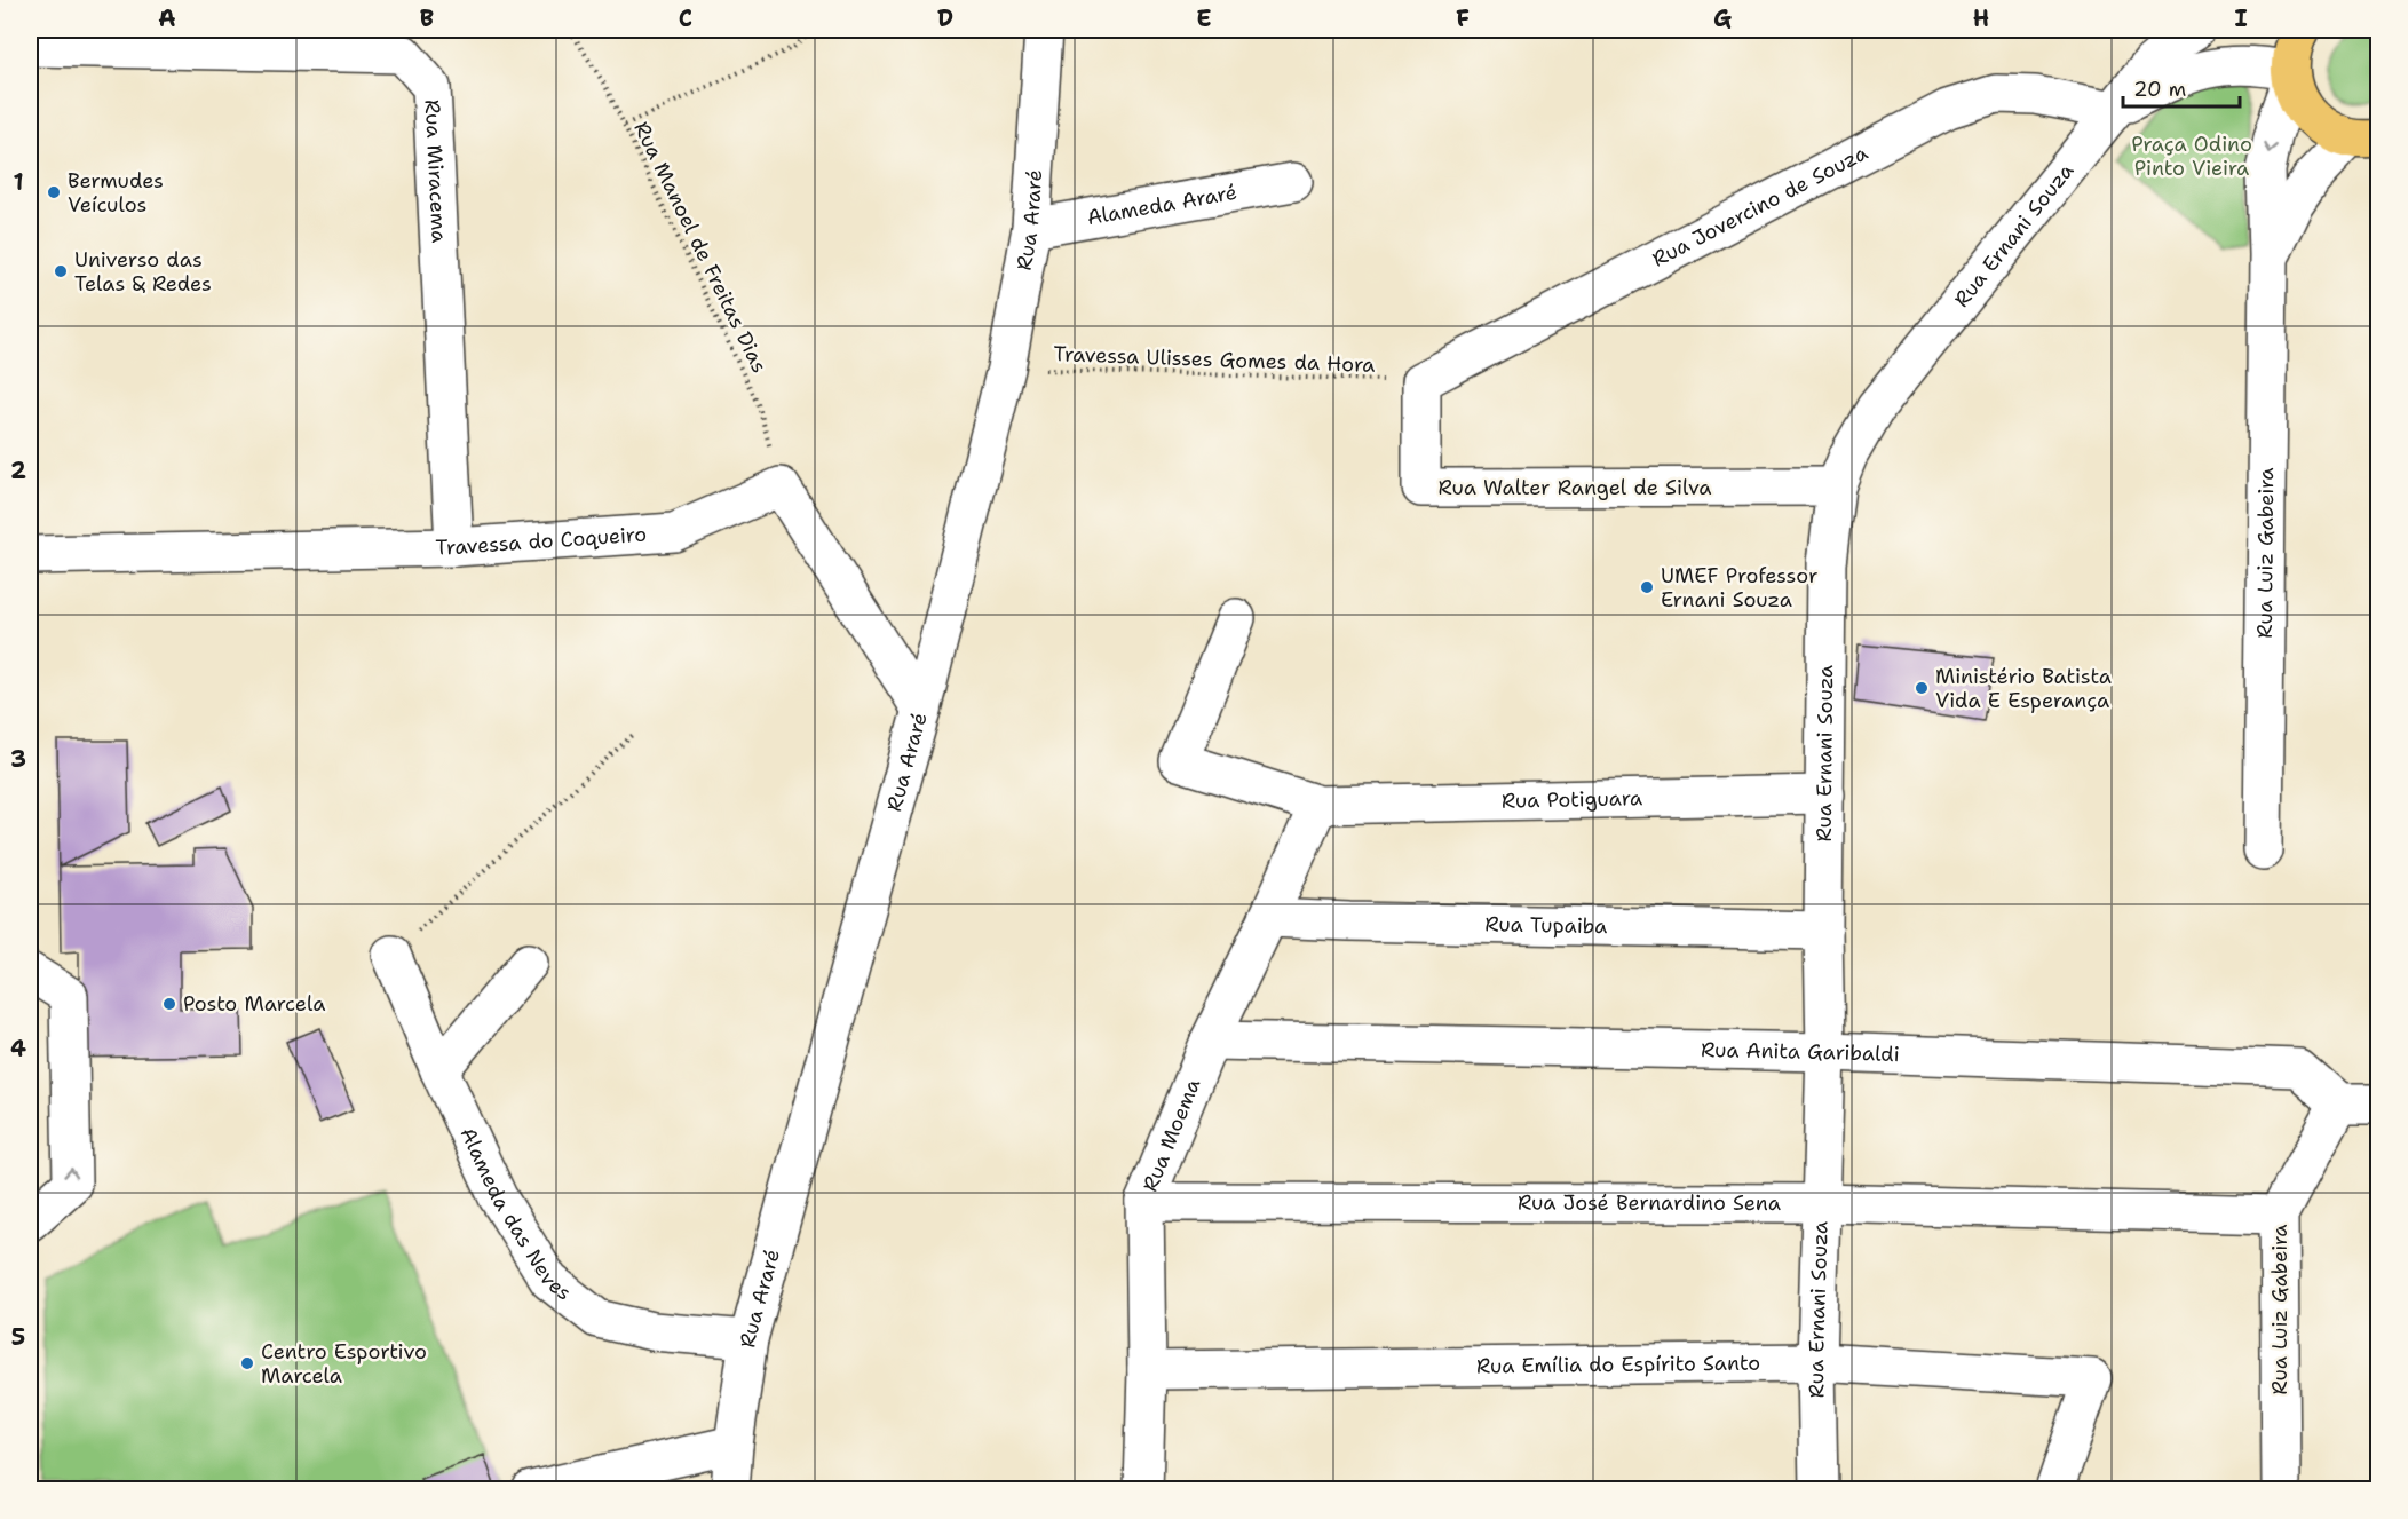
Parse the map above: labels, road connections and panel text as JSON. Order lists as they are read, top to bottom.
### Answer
{
  "streets": {
    "street": [
      "Rua Miracema",
      "Alameda Araré",
      "Rua Jovercino de Souza",
      "Rua Araré",
      "Rua Ernani Souza",
      "Rua Walter Rangel de Silva",
      "Travessa do Coqueiro",
      "Rua Luiz Gabeira",
      "Rua Potiguara",
      "Rua Tupaiba",
      "Rua Anita Garibaldi",
      "Rua Moema",
      "Rua José Bernardino Sena",
      "Alameda das Neves",
      "Rua Emília do Espírito Santo"
    ],
    "path": ["Rua Manoel de Freitas Dias", "Travessa Ulisses Gomes da Hora"]
  },
  "crossings": [
    ["Rua Miracema", "Travessa do Coqueiro"],
    ["Alameda Araré", "Rua Araré"],
    ["Rua Jovercino de Souza", "Rua Ernani Souza"],
    ["Rua Jovercino de Souza", "Travessa Ulisses Gomes da Hora"],
    ["Rua Jovercino de Souza", "Rua Walter Rangel de Silva"],
    ["Rua Araré", "Travessa Ulisses Gomes da Hora"],
    ["Rua Araré", "Alameda das Neves"],
    ["Rua Ernani Souza", "Rua Walter Rangel de Silva"],
    ["Rua Ernani Souza", "Rua Luiz Gabeira"],
    ["Rua Ernani Souza", "Rua Potiguara"],
    ["Rua Ernani Souza", "Rua Tupaiba"],
    ["Rua Ernani Souza", "Rua Anita Garibaldi"],
    ["Rua Ernani Souza", "Rua José Bernardino Sena"],
    ["Rua Ernani Souza", "Rua Emília do Espírito Santo"],
    ["Rua Manoel de Freitas Dias", "Travessa do Coqueiro"],
    ["Travessa Ulisses Gomes da Hora", "Rua Walter Rangel de Silva"],
    ["Rua Luiz Gabeira", "Rua Anita Garibaldi"],
    ["Rua Luiz Gabeira", "Rua José Bernardino Sena"],
    ["Rua Potiguara", "Rua Moema"],
    ["Rua Tupaiba", "Rua Moema"],
    ["Rua Anita Garibaldi", "Rua Moema"],
    ["Rua Moema", "Rua José Bernardino Sena"],
    ["Rua Moema", "Rua Emília do Espírito Santo"]
  ],
  "parks": ["Praça Odino Pinto Vieira"],
  "places": [
    "Bermudes Veículos",
    "Universo das Telas & Redes",
    "UMEF Professor Ernani Souza",
    "Ministério Batista Vida E Esperança",
    "Posto Marcela",
    "Centro Esportivo Marcela"
  ],
  "scale_bar": "20 m",
  "grid": {
    "columns": [
      "A",
      "B",
      "C",
      "D",
      "E",
      "F",
      "G",
      "H",
      "I"
    ],
    "rows": [
      "1",
      "2",
      "3",
      "4",
      "5"
    ]
  }
}
